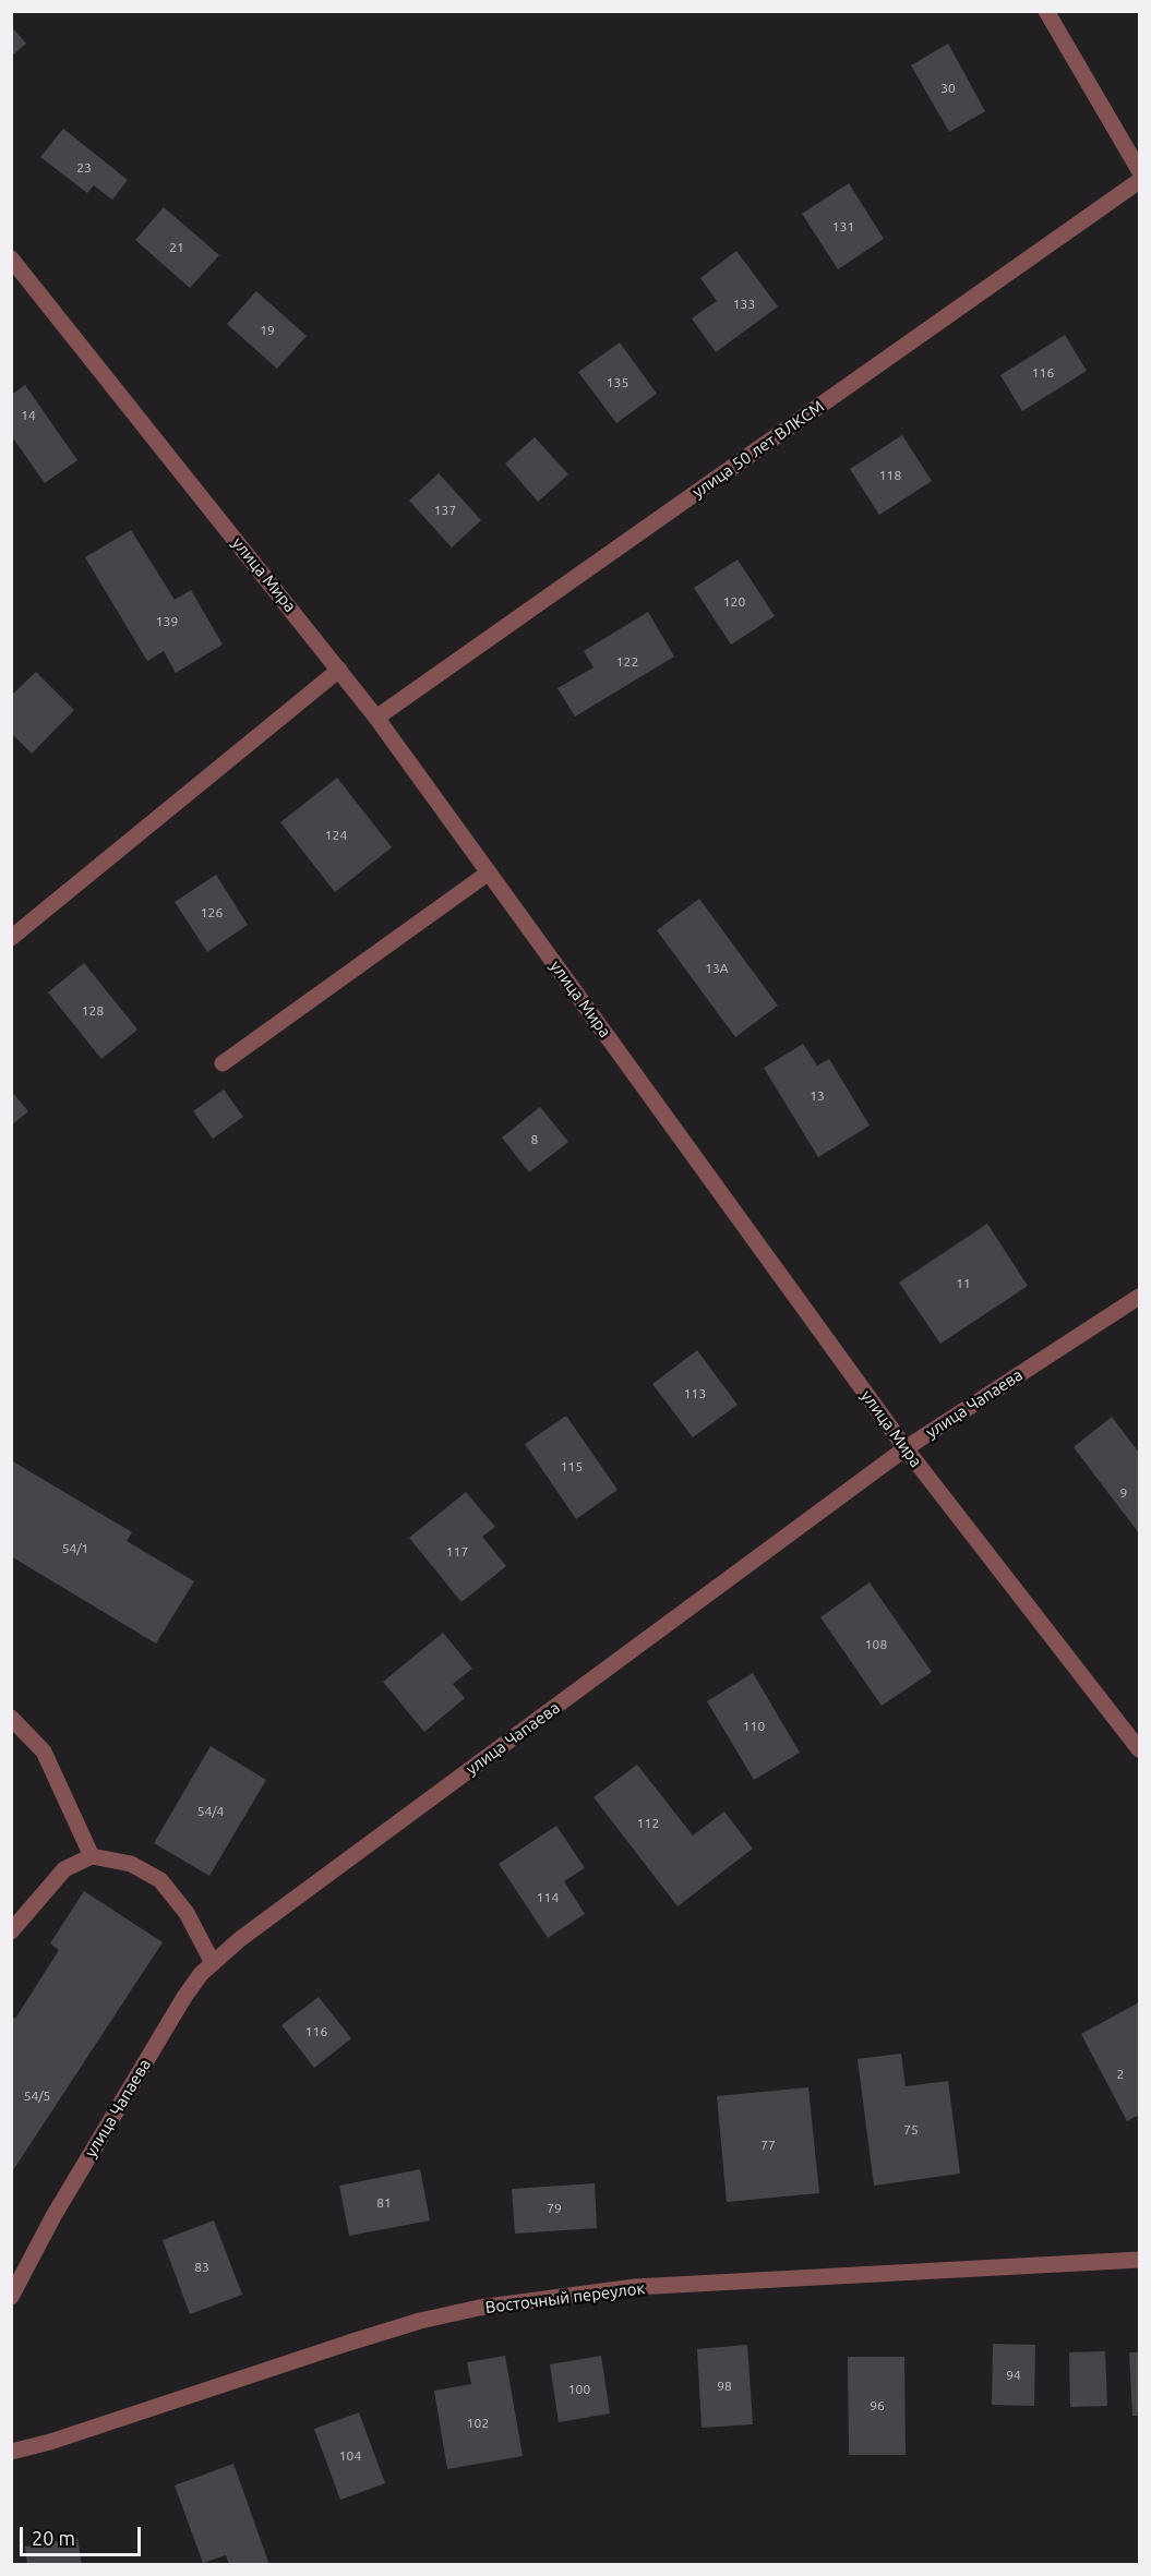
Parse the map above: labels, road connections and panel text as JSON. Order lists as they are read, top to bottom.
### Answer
{
  "streets": {
    "street": [
      "улица 50 лет ВЛКСМ",
      "улица Мира",
      "улица Чапаева",
      "Восточный переулок"
    ]
  },
  "crossings": [
    ["улица 50 лет ВЛКСМ", "улица Мира"],
    ["улица Мира", "улица Чапаева"]
  ],
  "house_numbers": [
    "30",
    "23",
    "131",
    "21",
    "133",
    "19",
    "116",
    "135",
    "14",
    "118",
    "137",
    "120",
    "139",
    "122",
    "124",
    "126",
    "13А",
    "128",
    "13",
    "8",
    "11",
    "113",
    "115",
    "9",
    "54/1",
    "117",
    "108",
    "110",
    "54/4",
    "112",
    "114",
    "116",
    "2",
    "54/5",
    "75",
    "77",
    "81",
    "79",
    "83",
    "94",
    "98",
    "100",
    "96",
    "102",
    "104"
  ],
  "scale_bar": "20 m"
}
